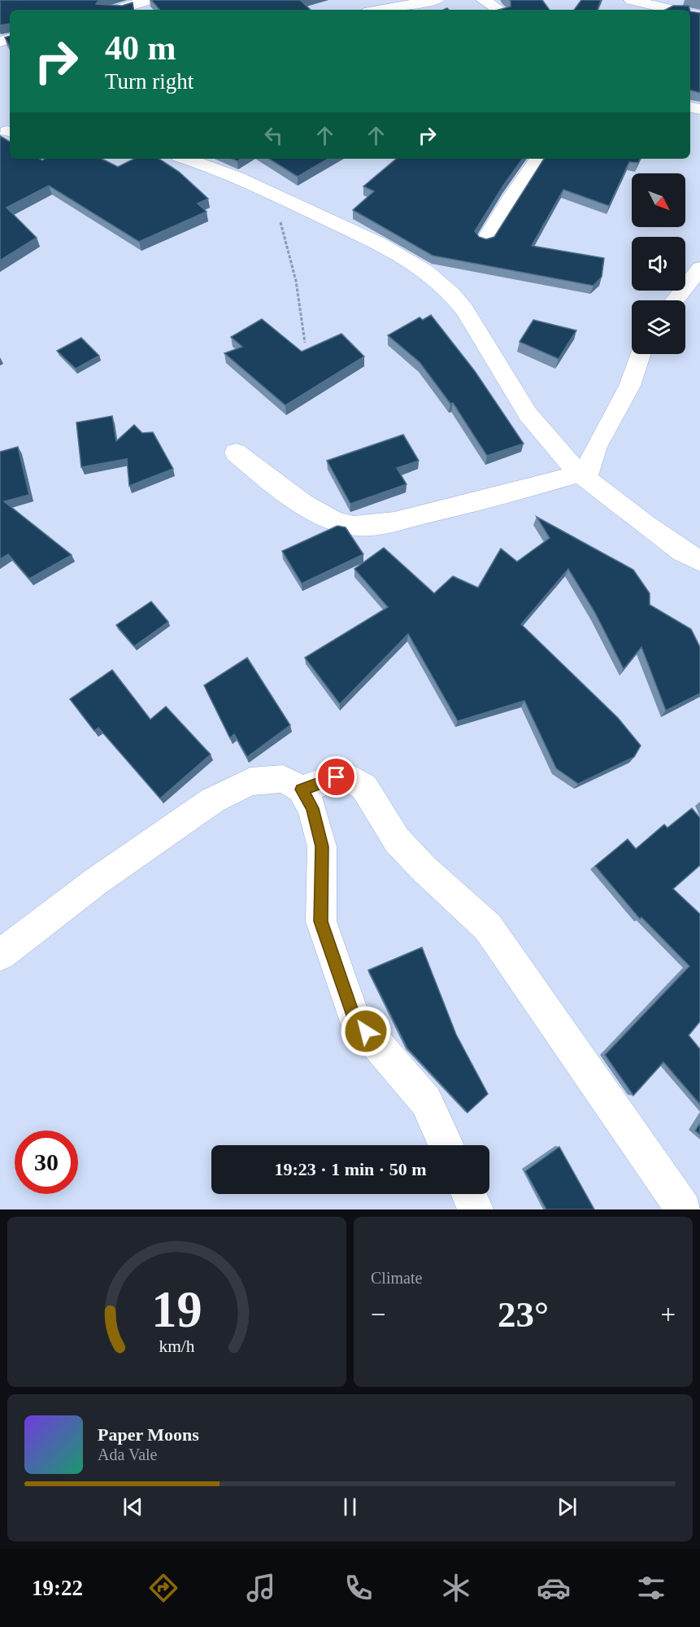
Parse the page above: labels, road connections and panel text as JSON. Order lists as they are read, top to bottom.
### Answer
{
  "north": "bottom right",
  "page": {
    "turn": ["40 m", "Turn right"],
    "limit": "30",
    "trip": "19:23 · 1 min · 50 m",
    "tile": "Climate",
    "heat": ["−", "23°", "+"],
    "song": ["Paper Moons", "Ada Vale"],
    "tabs": "19:22",
    "gauge": ["19", "km/h"]
  }
}
